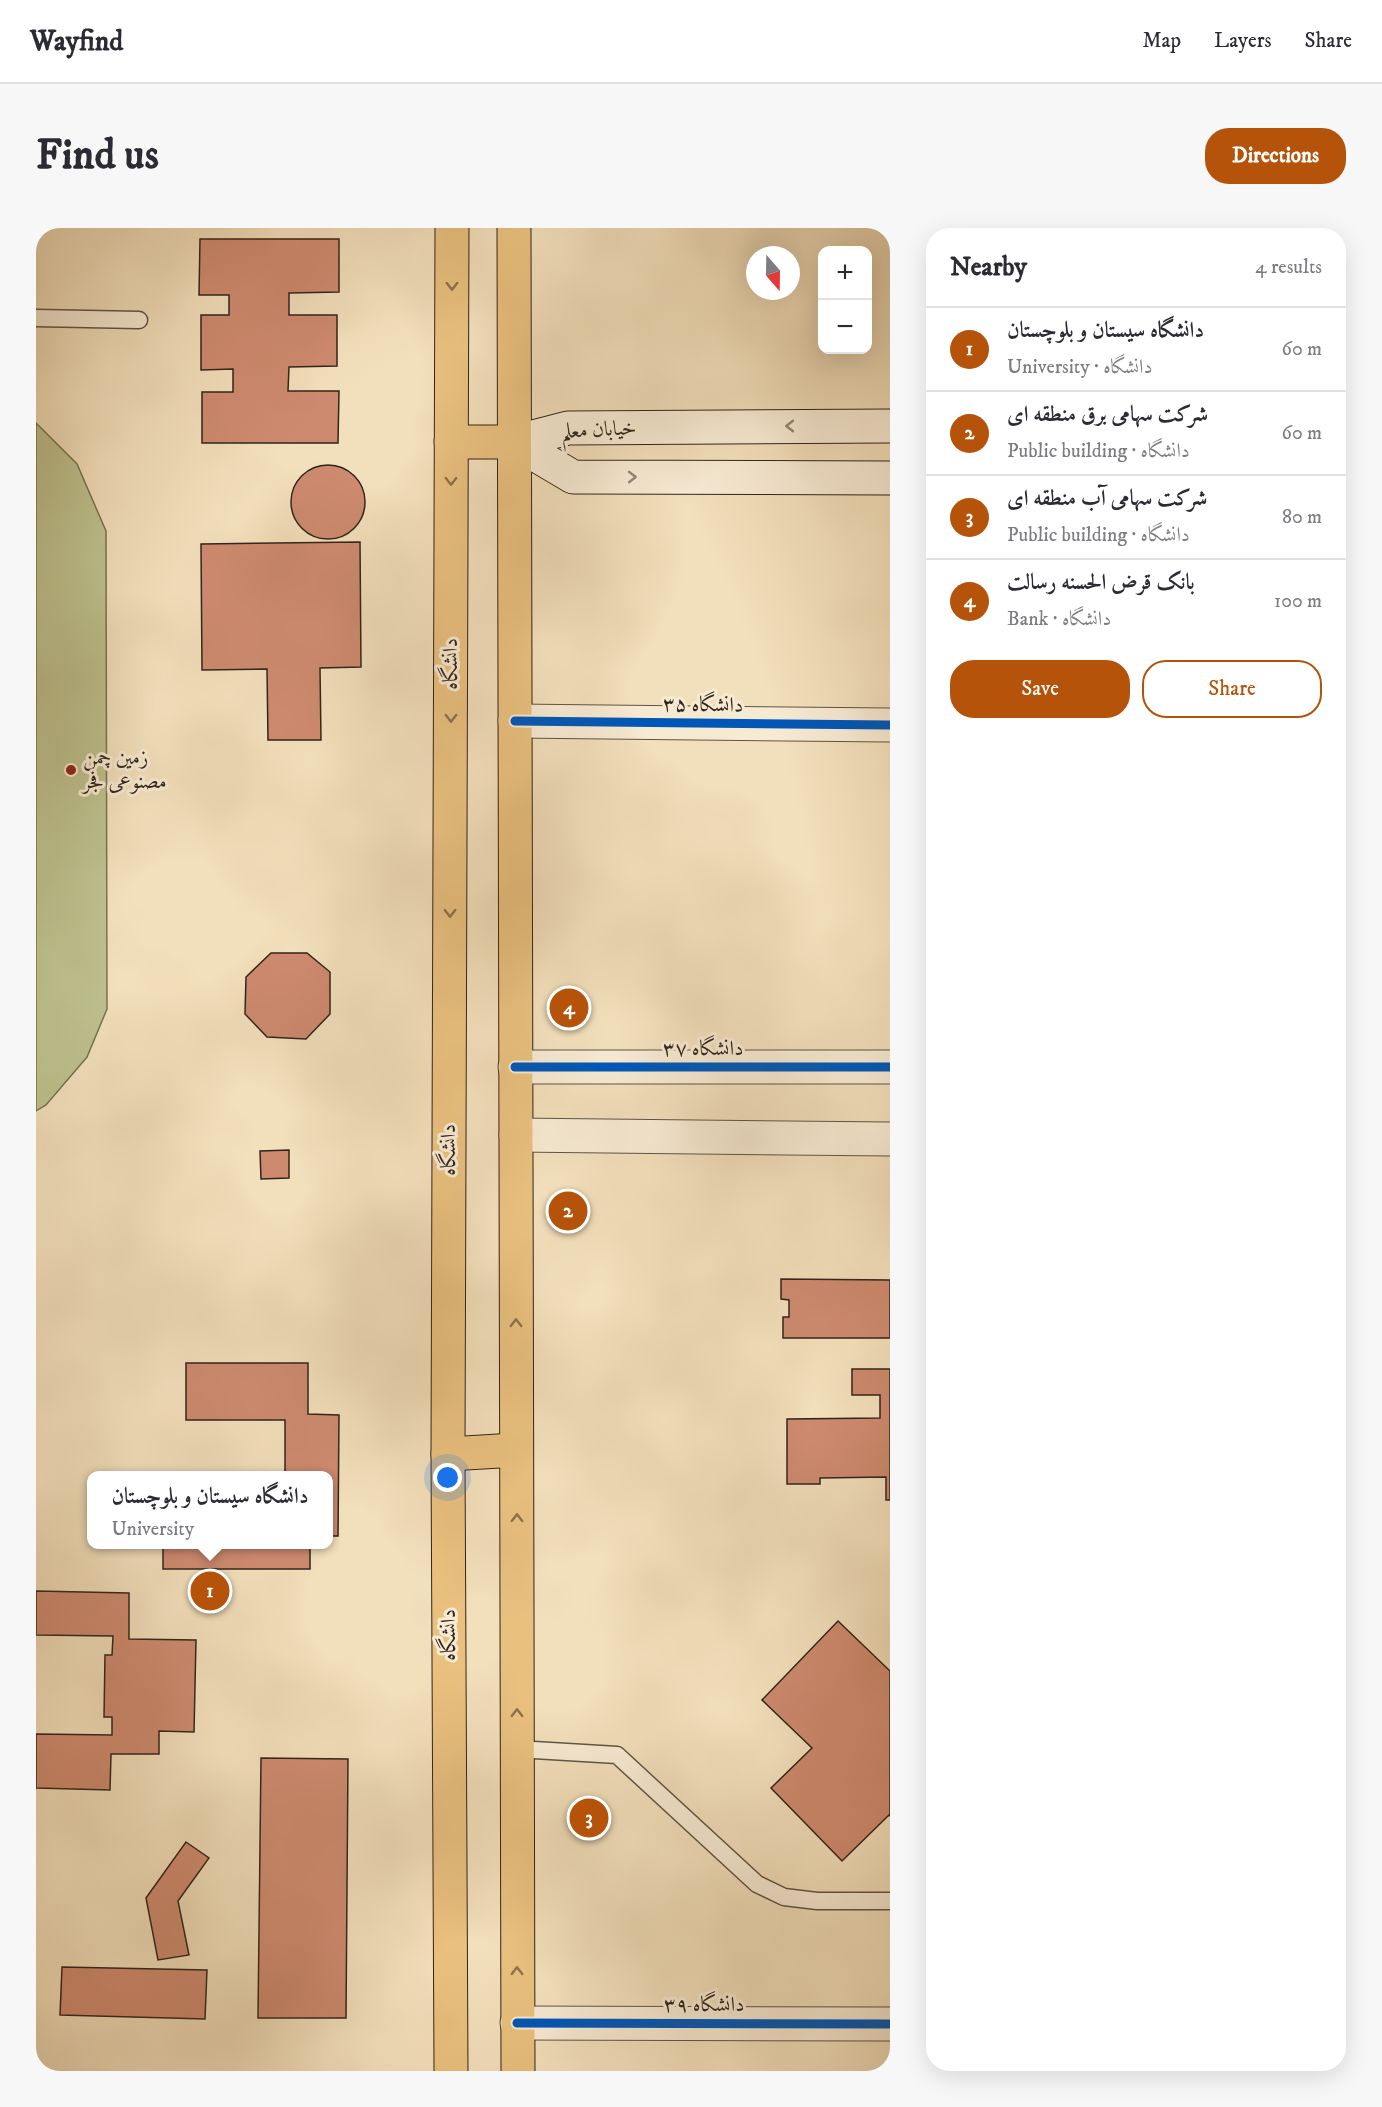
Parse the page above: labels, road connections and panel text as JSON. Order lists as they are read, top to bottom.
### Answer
{
  "streets": {
    "main road": ["دانشگاه"],
    "street": [
      "خیابان معلم",
      "دانشگاه ۳۵",
      "دانشگاه ۳۷",
      "دانشگاه ۳۹"
    ]
  },
  "places": ["زمین چمن مصنوعی فجر"],
  "north": "bottom",
  "page": {
    "header": "Wayfind",
    "nav": ["Map", "Layers", "Share"],
    "buttons": [
      "Directions",
      ["Save", "Share"]
    ],
    "title": "Find us",
    "heading": ["Nearby", "4 results"],
    "map_buttons": ["+", "−"],
    "list": [
      {
        "mark": "1",
        "name": "دانشگاه سیستان و بلوچستان",
        "note": "University · دانشگاه",
        "value": "60 m"
      },
      {
        "mark": "2",
        "name": "شرکت سهامی برق منطقه ای",
        "note": "Public building · دانشگاه",
        "value": "60 m"
      },
      {
        "mark": "3",
        "name": "شرکت سهامی آب منطقه ای",
        "note": "Public building · دانشگاه",
        "value": "80 m"
      },
      {
        "mark": "4",
        "name": "بانک قرض الحسنه رسالت",
        "note": "Bank · دانشگاه",
        "value": "100 m"
      }
    ],
    "pins": [
      "4",
      "2",
      "1",
      "3"
    ],
    "popup": ["دانشگاه سیستان و بلوچستان", "University"]
  }
}
